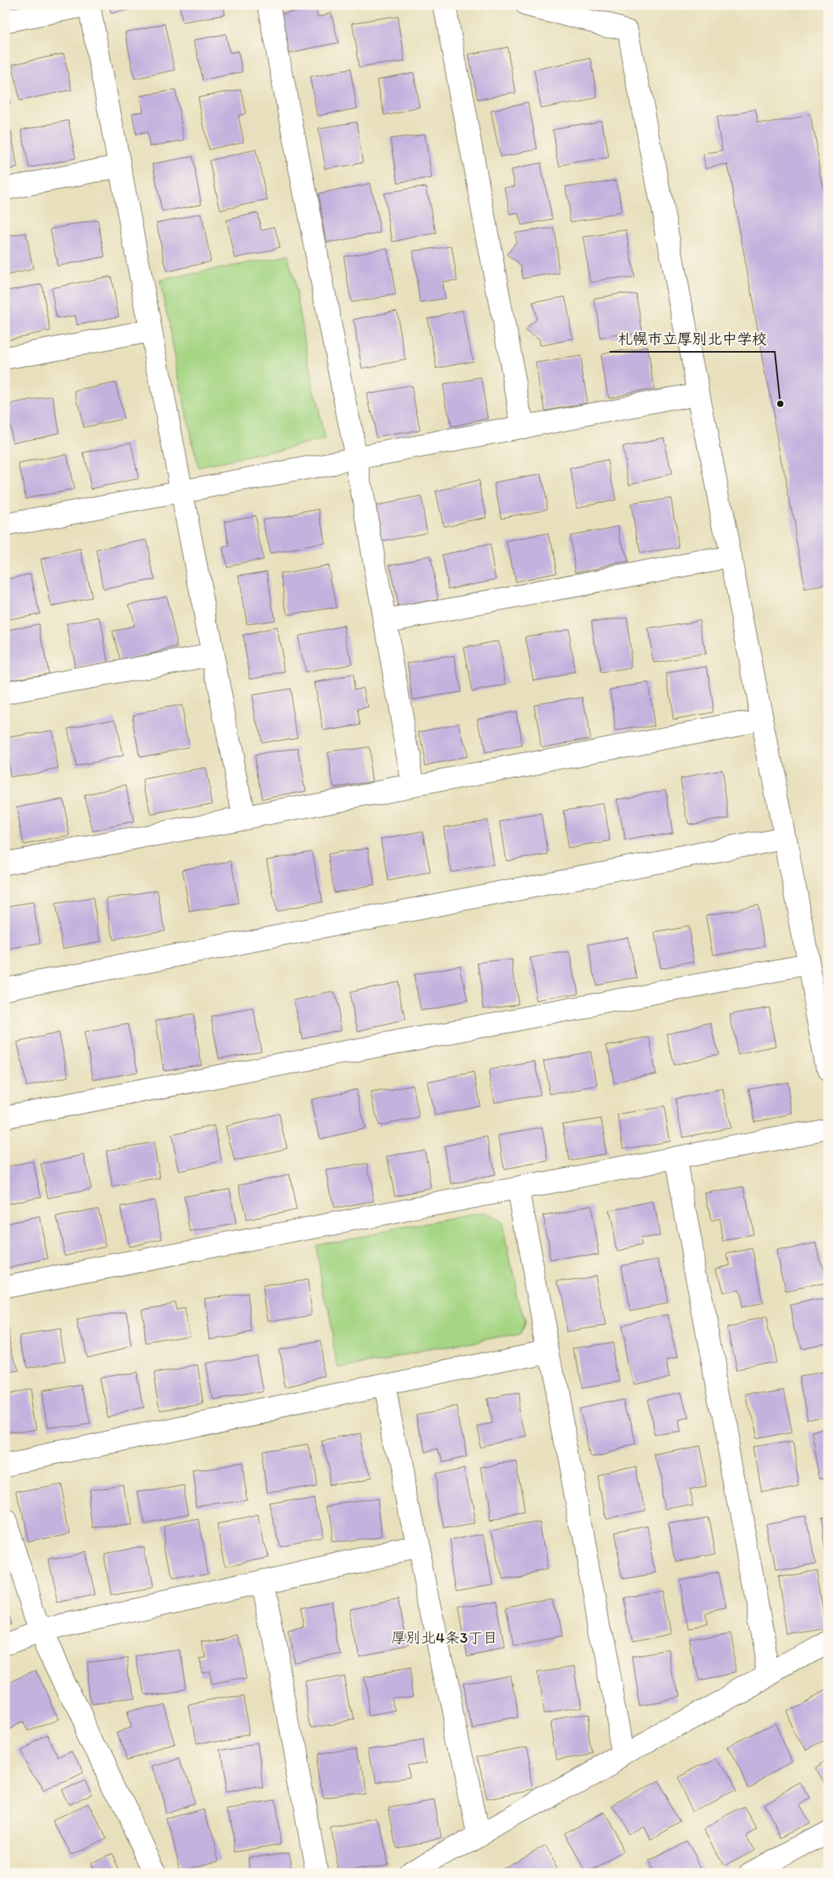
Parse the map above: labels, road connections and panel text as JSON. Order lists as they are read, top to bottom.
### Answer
{
  "districts": ["厚別北4条3丁目"],
  "places": ["札幌市立厚別北中学校"]
}
